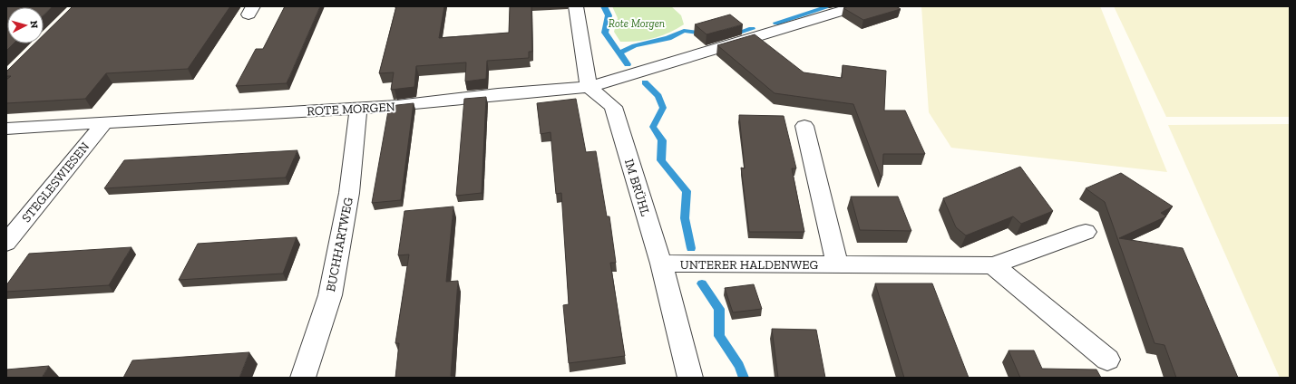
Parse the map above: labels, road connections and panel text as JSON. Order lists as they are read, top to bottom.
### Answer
{
  "streets": {
    "street": [
      "ROTE MORGEN",
      "STEGLESWIESEN",
      "IM BRÜHL",
      "BUCHHARTWEG",
      "UNTERER HALDENWEG"
    ]
  },
  "crossings": [
    ["ROTE MORGEN", "STEGLESWIESEN"],
    ["ROTE MORGEN", "IM BRÜHL"],
    ["ROTE MORGEN", "BUCHHARTWEG"],
    ["IM BRÜHL", "UNTERER HALDENWEG"]
  ],
  "parks": ["Rote Morgen"],
  "north": "right"
}
